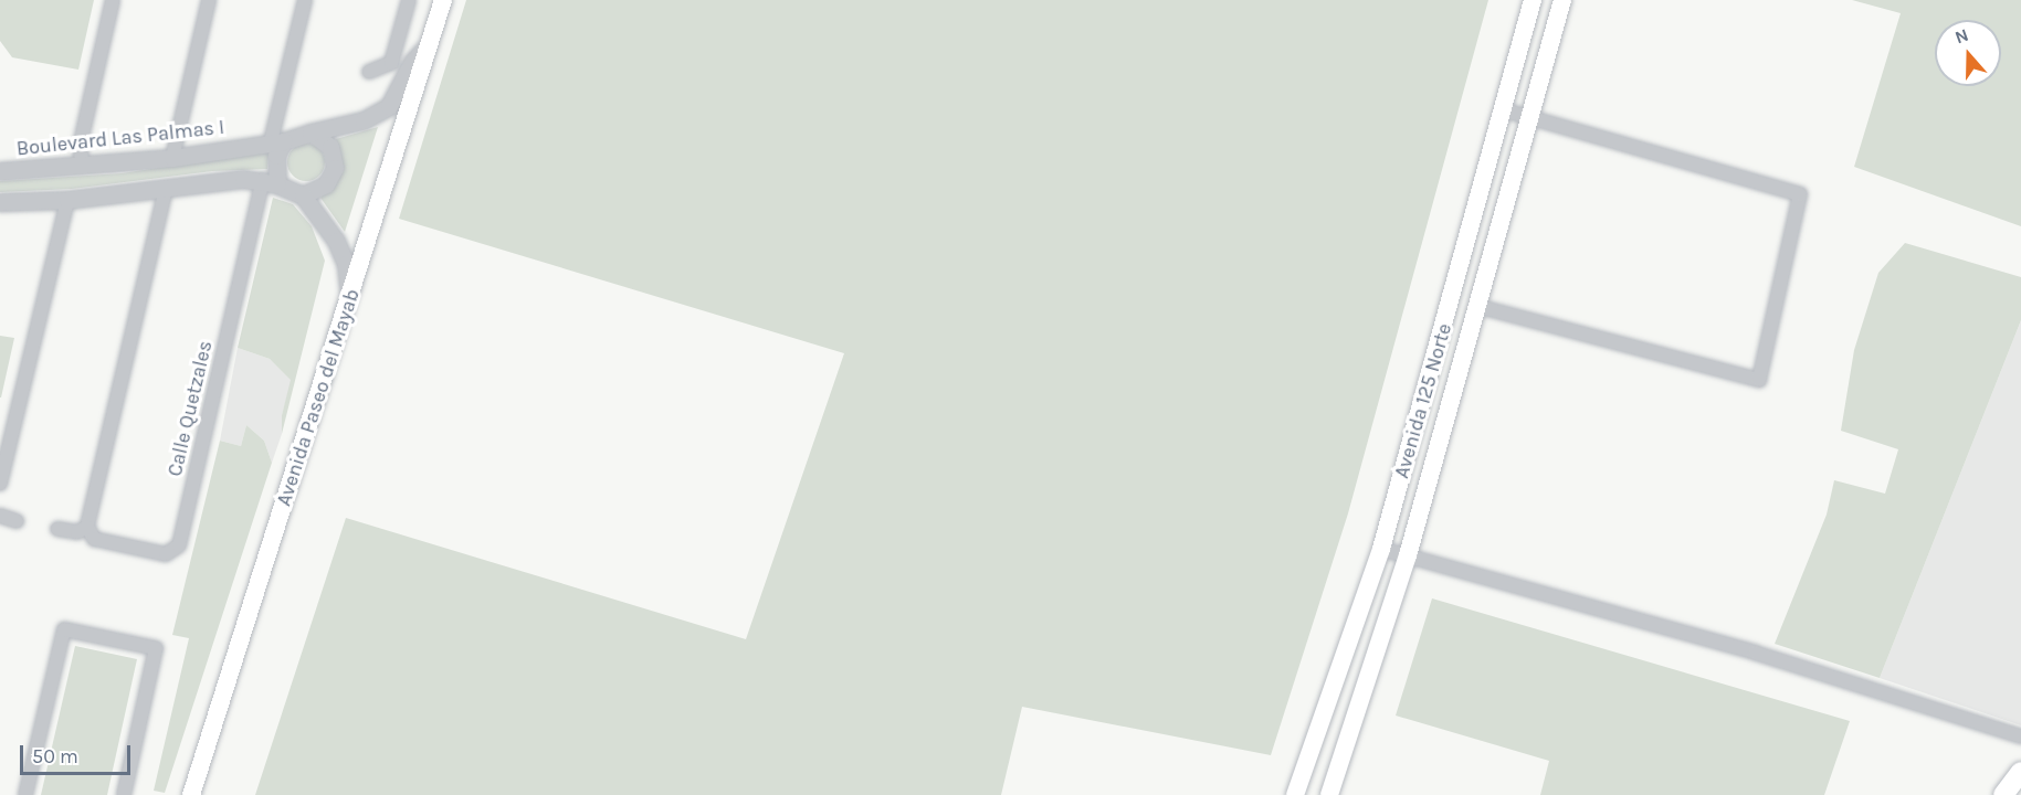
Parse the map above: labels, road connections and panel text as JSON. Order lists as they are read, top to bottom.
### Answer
{
  "streets": {
    "main road": ["Avenida Paseo del Mayab", "Avenida 125 Norte"],
    "street": ["Boulevard Las Palmas I", "Calle Quetzales"]
  },
  "crossings": [
    ["Boulevard Las Palmas I", "Calle Quetzales"]
  ],
  "scale_bar": "50 m",
  "north": "top"
}
